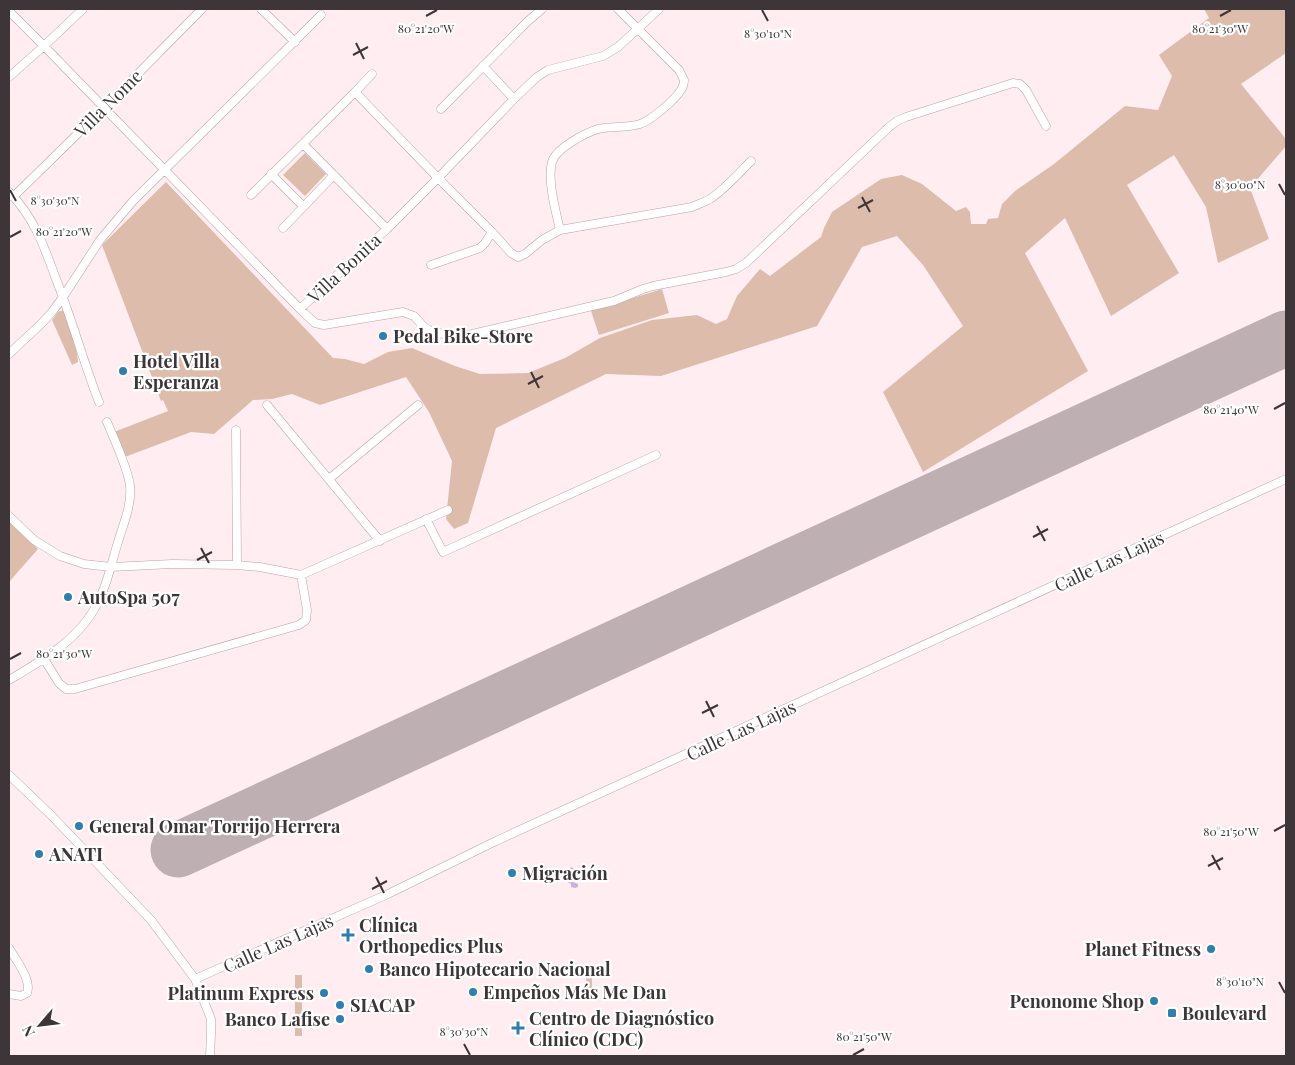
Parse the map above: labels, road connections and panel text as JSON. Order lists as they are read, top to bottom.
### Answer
{
  "streets": {
    "street": ["Villa Nome", "Villa Bonita", "Calle Las Lajas"]
  },
  "crossings": [
    ["Villa Nome", "Villa Bonita"]
  ],
  "places": {
    "other": [
      "Pedal Bike-Store",
      "Hotel Villa Esperanza",
      "AutoSpa 507",
      "General Omar Torrijo Herrera",
      "ANATI",
      "Migración",
      "Planet Fitness",
      "Banco Hipotecario Nacional",
      "Empeños Más Me Dan",
      "Platinum Express",
      "Penonome Shop",
      "SIACAP",
      "Banco Lafise"
    ],
    "health": ["Clínica Orthopedics Plus", "Centro de Diagnóstico Clínico (CDC)"],
    "transit": ["Boulevard"]
  },
  "north": "bottom left",
  "coordinates": [
    "80°21'20\"W",
    "80°21'30\"W",
    "8°30'10\"N",
    "8°30'00\"N",
    "8°30'30\"N",
    "80°21'40\"W",
    "80°21'50\"W"
  ]
}
